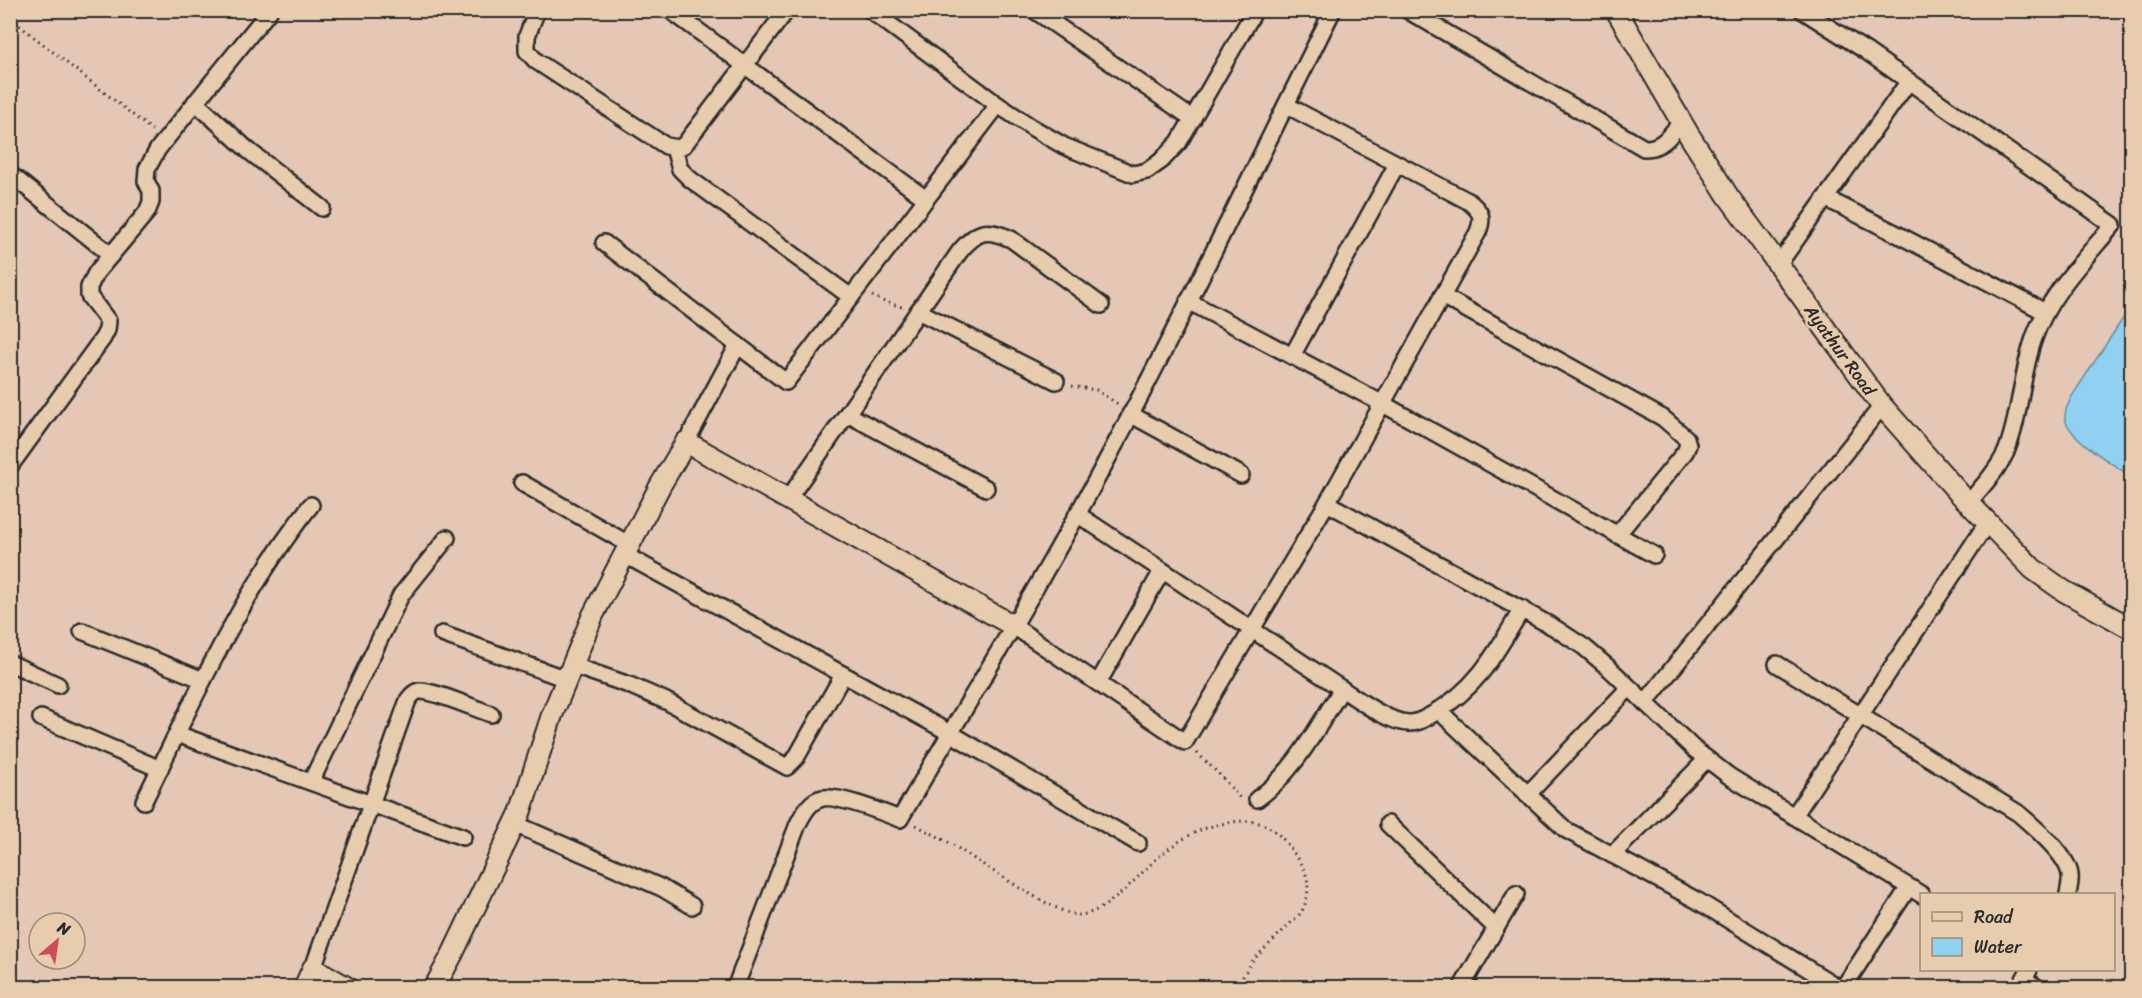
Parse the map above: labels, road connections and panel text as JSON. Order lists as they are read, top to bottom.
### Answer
{
  "streets": {
    "street": ["Ayathur Road"]
  },
  "legend": ["Road", "Water"],
  "north": "top right"
}
